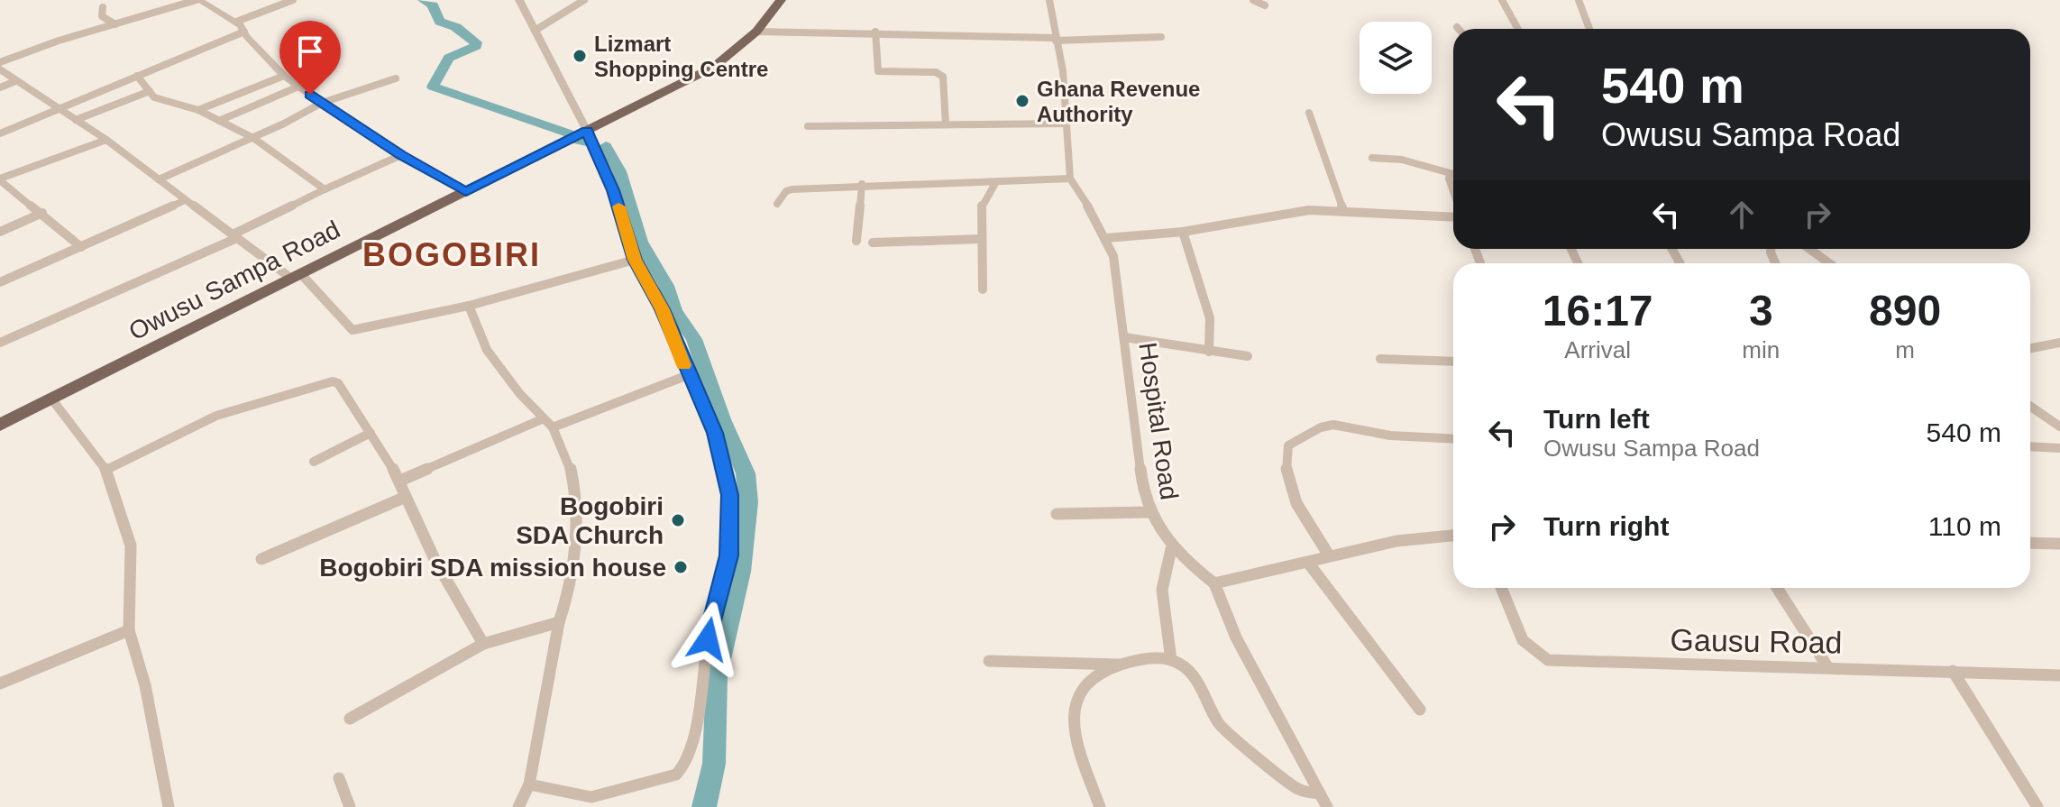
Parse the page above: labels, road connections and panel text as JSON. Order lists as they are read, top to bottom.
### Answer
{
  "streets": {
    "main road": ["Owusu Sampa Road"],
    "street": ["Hospital Road", "Gausu Road"]
  },
  "districts": ["BOGOBIRI"],
  "places": [
    "Lizmart Shopping Centre",
    "Ghana Revenue Authority",
    "Bogobiri SDA Church",
    "Bogobiri SDA mission house"
  ],
  "page": {
    "turn": ["540 m", "Owusu Sampa Road"],
    "eta": [
      "16:17",
      "Arrival",
      "3",
      "min",
      "890",
      "m"
    ],
    "list": [
      {
        "name": "Turn left",
        "note": "Owusu Sampa Road",
        "value": "540 m"
      },
      {
        "name": "Turn right",
        "value": "110 m"
      }
    ]
  }
}
